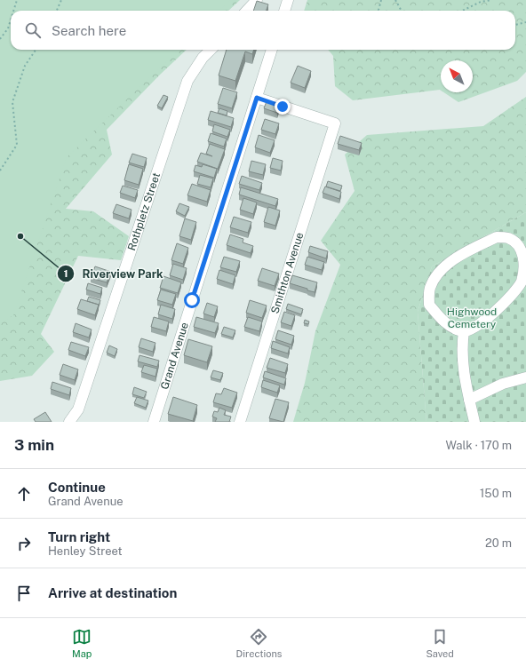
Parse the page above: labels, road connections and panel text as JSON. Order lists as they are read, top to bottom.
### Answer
{
  "streets": {
    "street": ["Rothpletz Street", "Smithton Avenue", "Grand Avenue"]
  },
  "crossings": [
    ["Smithton Avenue", "Grand Avenue"]
  ],
  "parks": ["Highwood Cemetery"],
  "places": ["Riverview Park"],
  "north": "top left",
  "page": {
    "search": "Search here",
    "heading": ["3 min", "Walk · 170 m"],
    "list": [
      ["Continue", "Grand Avenue", "150 m"],
      ["Turn right", "Henley Street", "20 m"],
      "Arrive at destination"
    ],
    "nav": ["Map", "Directions", "Saved"]
  }
}
